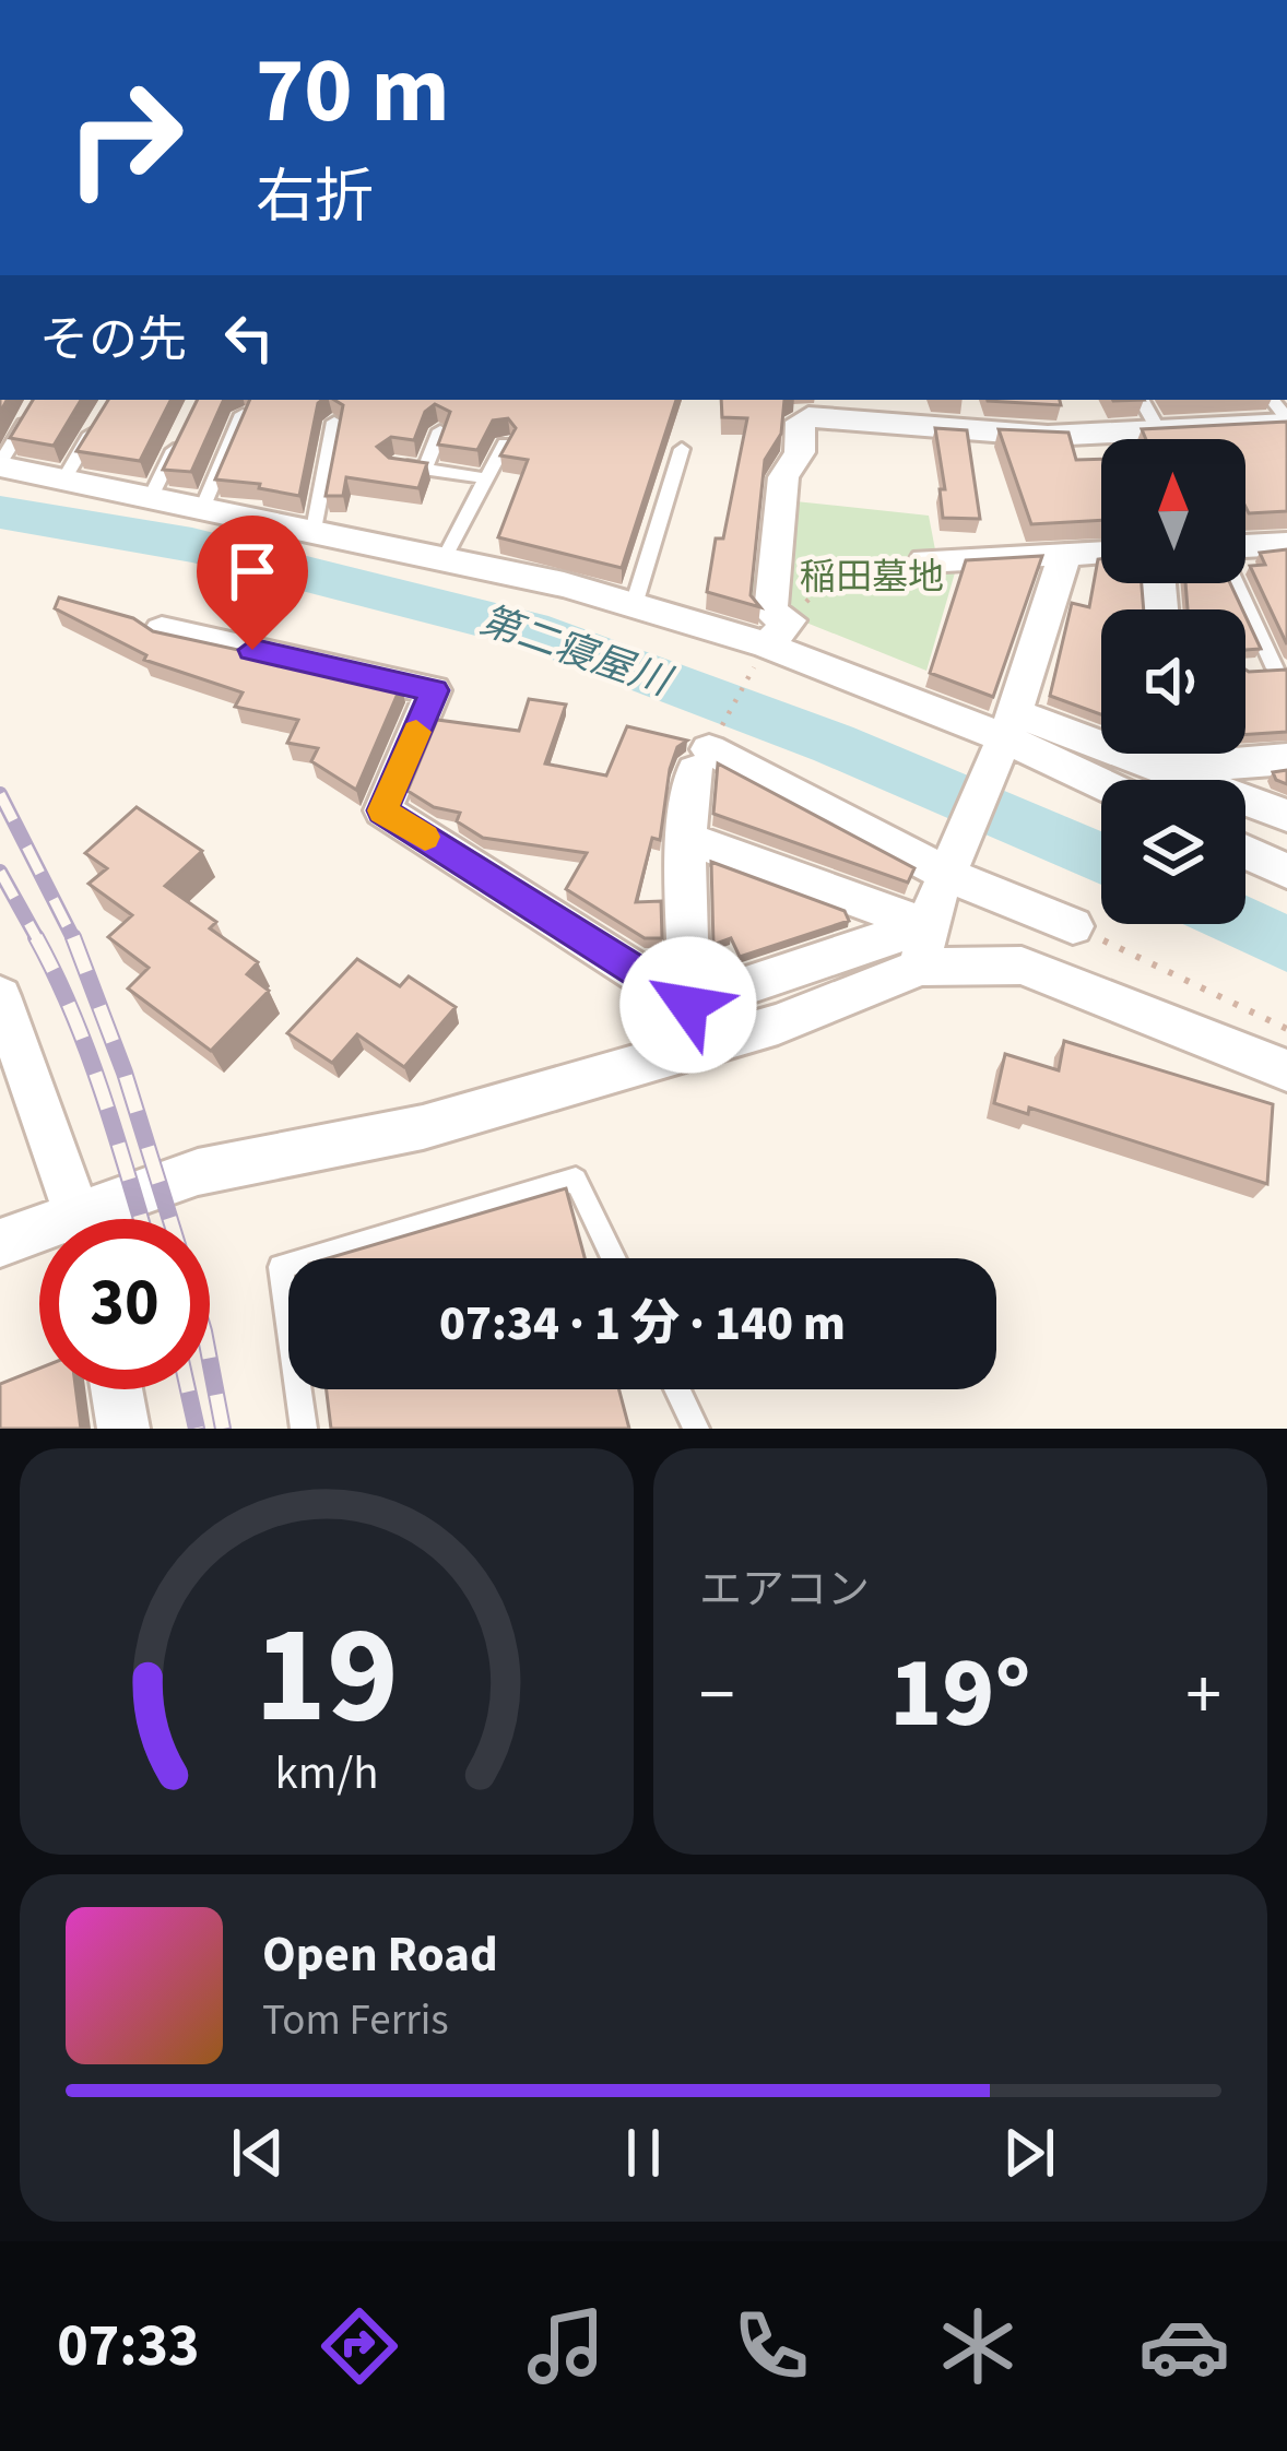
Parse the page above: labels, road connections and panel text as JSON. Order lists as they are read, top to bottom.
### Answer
{
  "water": ["第二寝屋川"],
  "parks": ["稲田墓地"],
  "north": "top",
  "page": {
    "turn": ["70 m", "右折"],
    "then": "その先",
    "limit": "30",
    "trip": "07:34 · 1 分 · 140 m",
    "tile": "エアコン",
    "heat": ["−", "19°", "+"],
    "song": ["Open Road", "Tom Ferris"],
    "tabs": "07:33",
    "gauge": ["19", "km/h"]
  }
}
